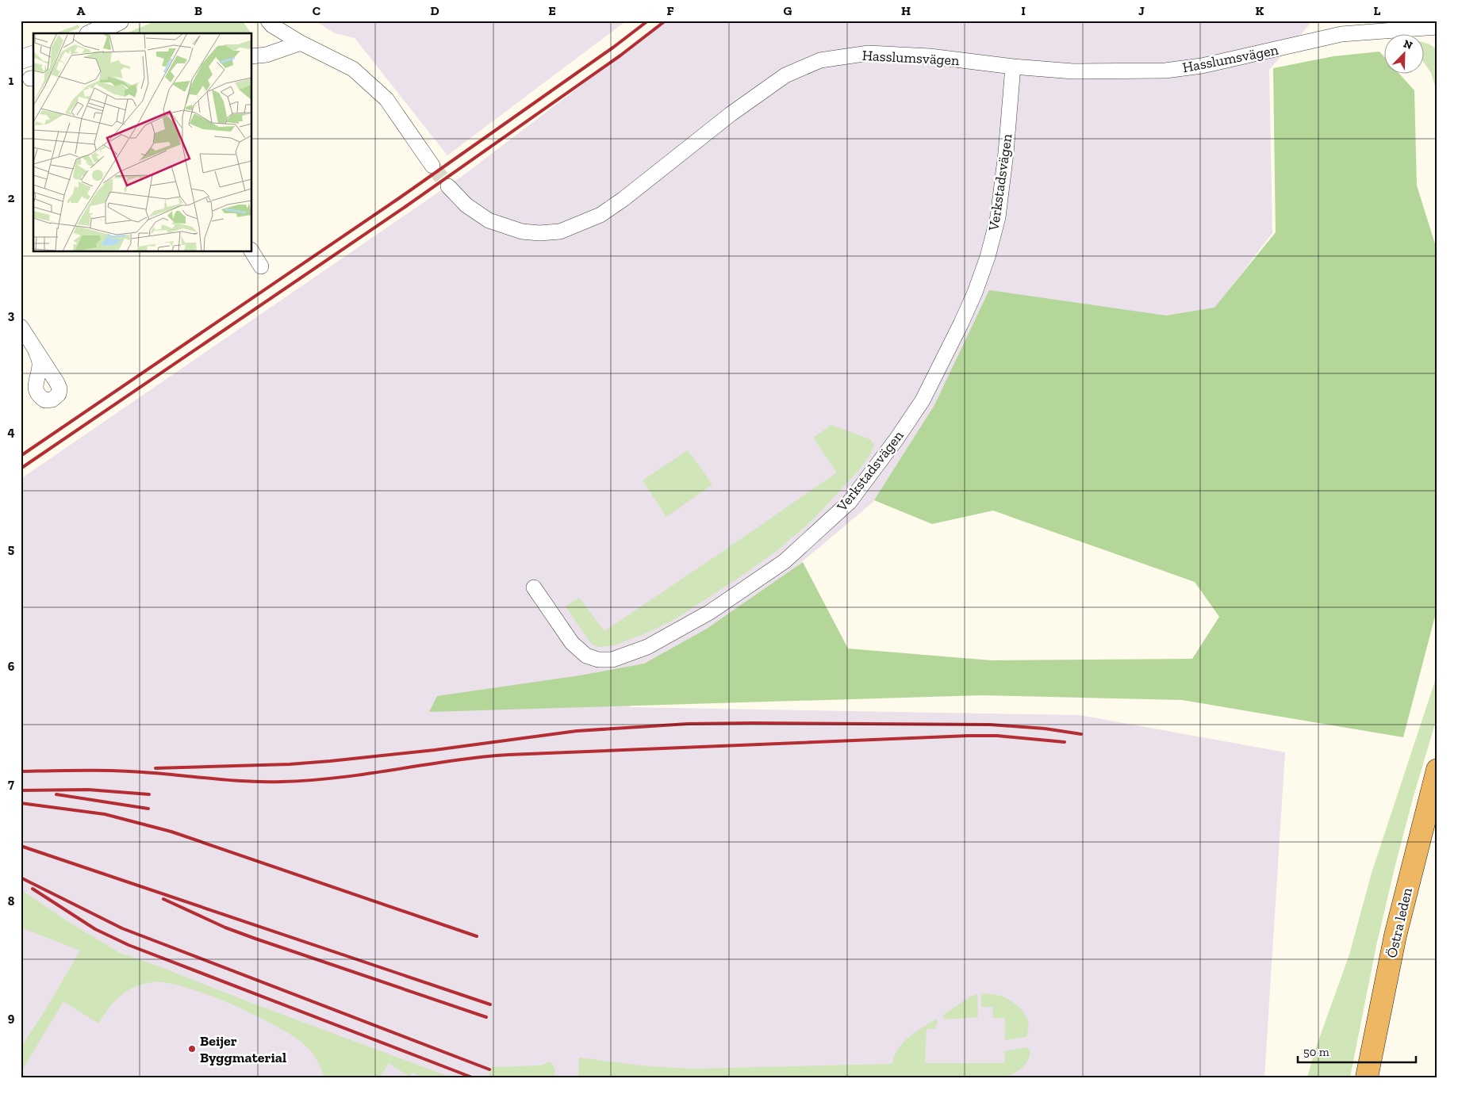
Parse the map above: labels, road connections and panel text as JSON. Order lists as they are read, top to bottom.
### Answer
{
  "streets": {
    "highway": ["Östra leden"],
    "street": ["Hasslumsvägen", "Verkstadsvägen"]
  },
  "crossings": [
    ["Hasslumsvägen", "Verkstadsvägen"]
  ],
  "places": ["Beijer Byggmaterial"],
  "scale_bar": "50 m",
  "north": "top right",
  "grid": {
    "columns": [
      "A",
      "B",
      "C",
      "D",
      "E",
      "F",
      "G",
      "H",
      "I",
      "J",
      "K",
      "L"
    ],
    "rows": [
      "1",
      "2",
      "3",
      "4",
      "5",
      "6",
      "7",
      "8",
      "9"
    ]
  }
}
